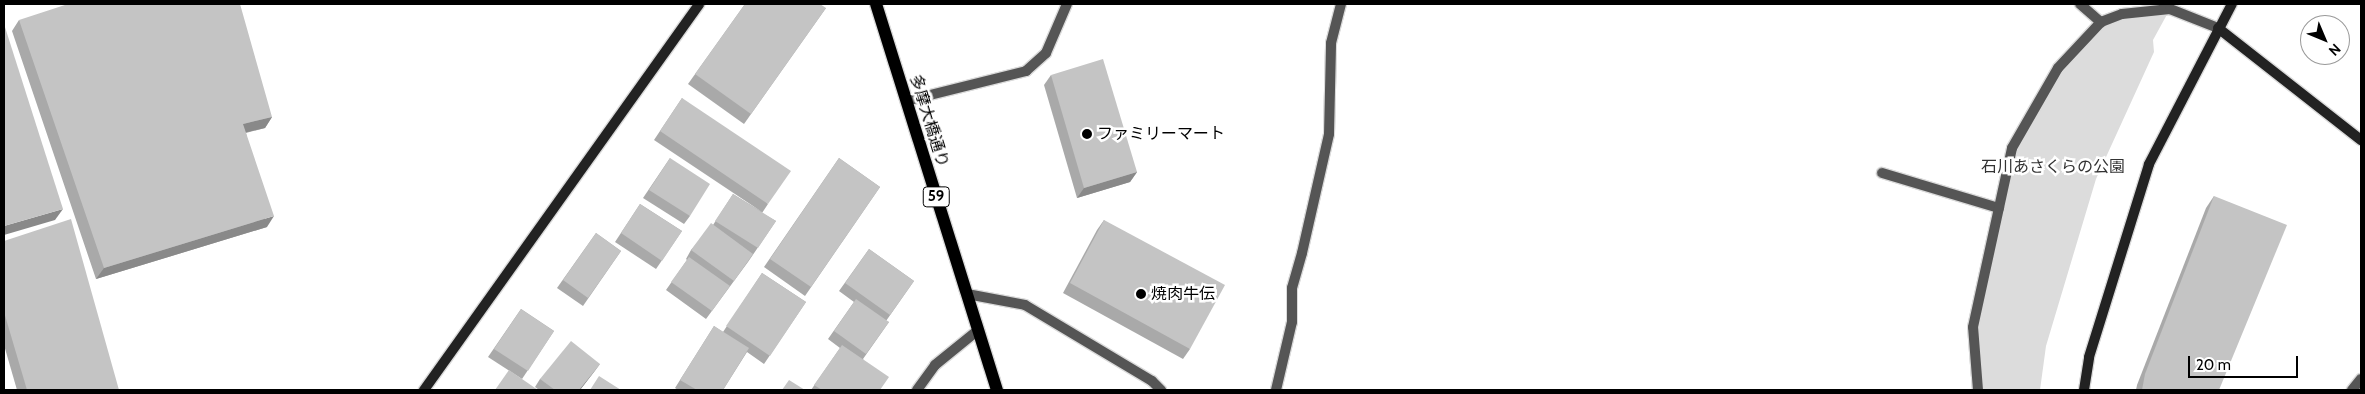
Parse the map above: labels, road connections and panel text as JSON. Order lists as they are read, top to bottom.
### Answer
{
  "streets": {
    "main road": ["多摩大橋通り", "59"]
  },
  "parks": ["石川あさくらの公園"],
  "places": ["ファミリーマート", "焼肉牛伝"],
  "scale_bar": "20 m",
  "north": "bottom right"
}
